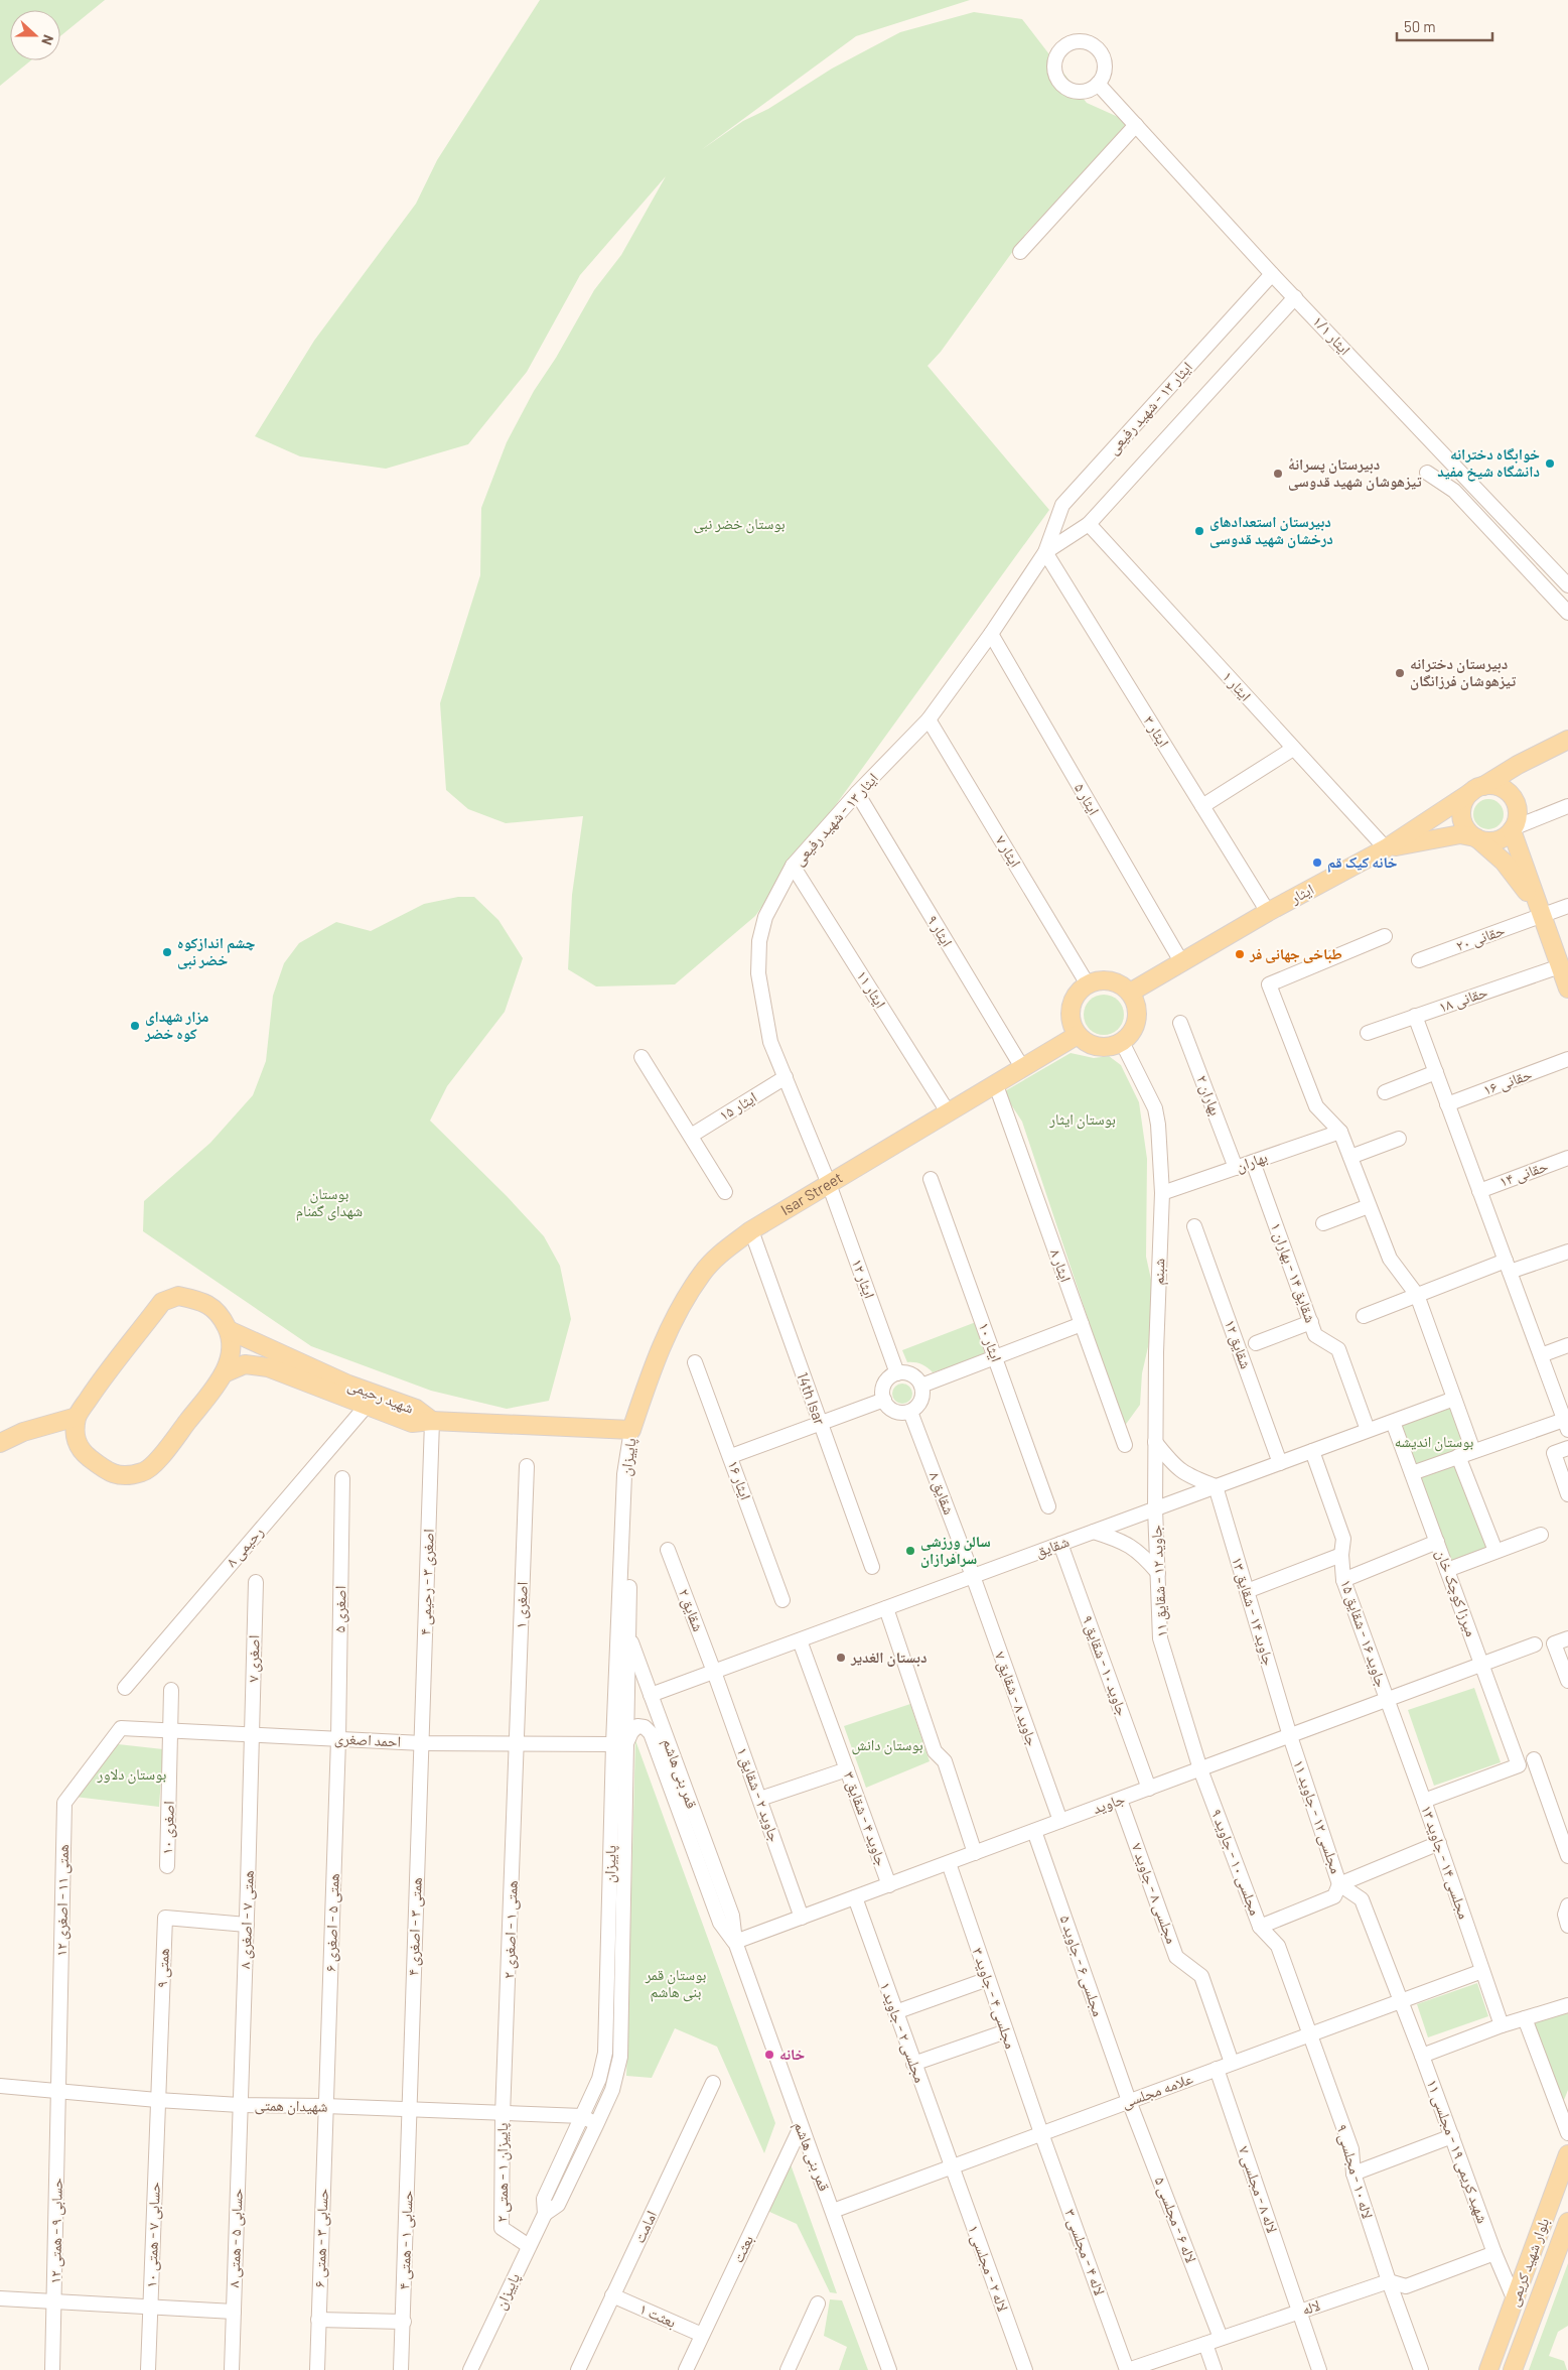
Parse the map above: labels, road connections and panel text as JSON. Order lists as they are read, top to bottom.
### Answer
{
  "streets": {
    "main road": [
      "ایثار",
      "Isar Street",
      "شهید رحیمی",
      "بلوار شهید کریمی"
    ],
    "street": [
      "ایثار ۱/۱",
      "ایثار ۱۳ - شهید رفیعی",
      "ایثار ۱",
      "ایثار ۳",
      "ایثار ۵",
      "ایثار ۷",
      "ایثار ۹",
      "حقانی ۲۰",
      "ایثار ۱۱",
      "حقانی ۱۸",
      "حقانی ۱۶",
      "بهاران ۲",
      "ایثار ۱۵",
      "بهاران",
      "حقانی ۱۴",
      "ایثار ۸",
      "شبنم",
      "شقایق ۱۴ - بهاران ۱",
      "ایثار ۱۲",
      "ایثار ۱۰",
      "شقایق ۱۲",
      "14th Isar",
      "پاییزان",
      "ایثار ۱۶",
      "شقایق ۸",
      "رحیمی ۸",
      "شقایق",
      "جاوید ۱۲ - شقایق ۱۱",
      "اصغری ۳ - رحیمی ۴",
      "میرزا کوچک خان",
      "اصغری ۱",
      "اصغری ۵",
      "شقایق ۲",
      "جاوید ۱۴ - شقایق ۱۳",
      "جاوید ۱۶ - شقایق ۱۵",
      "اصغری ۷",
      "جاوید ۱۰ - شقایق ۹",
      "جاوید ۸ - شقایق ۷",
      "احمد اصغری",
      "قمر بنی هاشم",
      "جاوید ۲ - شقایق ۱",
      "جاوید",
      "مجلسی ۱۲ - جاوید ۱۱",
      "جاوید ۴ - شقایق ۳",
      "اصغری ۱۰",
      "مجلسی ۱۰ - جاوید ۹",
      "مجلسی ۱۴ - جاوید ۱۳",
      "مجلسی ۸ - جاوید ۷",
      "همتی ۱۱ - اصغری ۱۲",
      "همتی ۷ - اصغری ۸",
      "همتی ۵ - اصغری ۶",
      "همتی ۳ - اصغری ۴",
      "همتی ۱ - اصغری ۲",
      "مجلسی ۶ - جاوید ۵",
      "همتی ۹",
      "مجلسی ۴ - جاوید ۳",
      "مجلسی ۲ - جاوید ۱",
      "علامه مجلسی",
      "شهیدان همتی",
      "شهید کریمی ۱۹ - مجلسی ۱۱",
      "لاله ۱۰ - مجلسی ۹",
      "پاییزان ۱ - همتی ۲",
      "لاله ۸ - مجلسی ۷",
      "لاله ۶ - مجلسی ۵",
      "امامت",
      "حسابی ۹ - همتی ۱۲",
      "حسابی ۷ - همتی ۱۰",
      "حسابی ۵ - همتی ۸",
      "حسابی ۳ - همتی ۶",
      "حسابی ۱ - همتی ۴",
      "بعثت",
      "لاله ۴ - مجلسی ۳",
      "لاله ۲ - مجلسی ۱",
      "لاله",
      "بعثت ۱"
    ]
  },
  "crossings": [
    ["ایثار ۱/۱", "ایثار ۱۳ - شهید رفیعی"],
    ["ایثار ۱۳ - شهید رفیعی", "ایثار ۱"],
    ["ایثار ۱۳ - شهید رفیعی", "ایثار ۳"],
    ["ایثار ۱۳ - شهید رفیعی", "ایثار ۵"],
    ["ایثار ۱۳ - شهید رفیعی", "ایثار ۷"],
    ["ایثار ۱۳ - شهید رفیعی", "ایثار ۹"],
    ["ایثار ۱۳ - شهید رفیعی", "ایثار ۱۱"],
    ["ایثار ۱۳ - شهید رفیعی", "ایثار ۱۵"],
    ["ایثار ۱۳ - شهید رفیعی", "Isar Street"],
    ["ایثار ۱۳ - شهید رفیعی", "ایثار ۱۲"],
    ["ایثار ۱", "ایثار"],
    ["ایثار ۳", "ایثار"],
    ["ایثار ۵", "ایثار"],
    ["ایثار ۷", "ایثار"],
    ["ایثار ۷", "Isar Street"],
    ["ایثار ۷", "شبنم"],
    ["ایثار", "Isar Street"],
    ["ایثار", "شبنم"],
    ["ایثار ۹", "Isar Street"],
    ["ایثار ۱۱", "Isar Street"],
    ["بهاران ۲", "بهاران"],
    ["بهاران", "شبنم"],
    ["بهاران", "شقایق ۱۴ - بهاران ۱"],
    ["Isar Street", "ایثار ۸"],
    ["Isar Street", "شبنم"],
    ["Isar Street", "ایثار ۱۲"],
    ["Isar Street", "شهید رحیمی"],
    ["Isar Street", "14th Isar"],
    ["Isar Street", "پاییزان"],
    ["شبنم", "شقایق"],
    ["شبنم", "جاوید ۱۲ - شقایق ۱۱"],
    ["شقایق ۱۴ - بهاران ۱", "شقایق"],
    ["ایثار ۱۲", "شقایق ۸"],
    ["شقایق ۱۲", "شقایق"],
    ["شهید رحیمی", "پاییزان"],
    ["شهید رحیمی", "اصغری ۳ - رحیمی ۴"],
    ["پاییزان", "احمد اصغری"],
    ["پاییزان", "قمر بنی هاشم"],
    ["پاییزان", "شهیدان همتی"],
    ["پاییزان", "پاییزان ۱ - همتی ۲"],
    ["شقایق ۸", "شقایق"],
    ["شقایق ۸", "جاوید ۸ - شقایق ۷"],
    ["شقایق", "جاوید ۱۲ - شقایق ۱۱"],
    ["شقایق", "میرزا کوچک خان"],
    ["شقایق", "شقایق ۲"],
    ["شقایق", "جاوید ۱۴ - شقایق ۱۳"],
    ["شقایق", "جاوید ۱۶ - شقایق ۱۵"],
    ["شقایق", "جاوید ۱۰ - شقایق ۹"],
    ["شقایق", "جاوید ۸ - شقایق ۷"],
    ["شقایق", "قمر بنی هاشم"],
    ["شقایق", "جاوید ۲ - شقایق ۱"],
    ["شقایق", "جاوید ۴ - شقایق ۳"],
    ["جاوید ۱۲ - شقایق ۱۱", "جاوید"],
    ["جاوید ۱۲ - شقایق ۱۱", "مجلسی ۱۰ - جاوید ۹"],
    ["اصغری ۳ - رحیمی ۴", "احمد اصغری"],
    ["اصغری ۳ - رحیمی ۴", "همتی ۳ - اصغری ۴"],
    ["میرزا کوچک خان", "جاوید"],
    ["میرزا کوچک خان", "مجلسی ۱۴ - جاوید ۱۳"],
    ["اصغری ۱", "احمد اصغری"],
    ["اصغری ۱", "همتی ۱ - اصغری ۲"],
    ["اصغری ۵", "احمد اصغری"],
    ["اصغری ۵", "همتی ۵ - اصغری ۶"],
    ["شقایق ۲", "جاوید ۲ - شقایق ۱"],
    ["جاوید ۱۴ - شقایق ۱۳", "جاوید"],
    ["جاوید ۱۴ - شقایق ۱۳", "مجلسی ۱۲ - جاوید ۱۱"],
    ["جاوید ۱۶ - شقایق ۱۵", "جاوید"],
    ["جاوید ۱۶ - شقایق ۱۵", "مجلسی ۱۴ - جاوید ۱۳"],
    ["اصغری ۷", "احمد اصغری"],
    ["اصغری ۷", "همتی ۷ - اصغری ۸"],
    ["جاوید ۱۰ - شقایق ۹", "جاوید"],
    ["جاوید ۸ - شقایق ۷", "جاوید"],
    ["احمد اصغری", "قمر بنی هاشم"],
    ["احمد اصغری", "اصغری ۱۰"],
    ["احمد اصغری", "همتی ۱۱ - اصغری ۱۲"],
    ["احمد اصغری", "همتی ۷ - اصغری ۸"],
    ["احمد اصغری", "همتی ۵ - اصغری ۶"],
    ["احمد اصغری", "همتی ۳ - اصغری ۴"],
    ["احمد اصغری", "همتی ۱ - اصغری ۲"],
    ["قمر بنی هاشم", "جاوید"],
    ["قمر بنی هاشم", "علامه مجلسی"],
    ["قمر بنی هاشم", "بعثت"],
    ["جاوید ۲ - شقایق ۱", "جاوید"],
    ["جاوید", "مجلسی ۱۲ - جاوید ۱۱"],
    ["جاوید", "جاوید ۴ - شقایق ۳"],
    ["جاوید", "مجلسی ۱۰ - جاوید ۹"],
    ["جاوید", "مجلسی ۱۴ - جاوید ۱۳"],
    ["جاوید", "مجلسی ۸ - جاوید ۷"],
    ["جاوید", "مجلسی ۶ - جاوید ۵"],
    ["جاوید", "مجلسی ۴ - جاوید ۳"],
    ["جاوید", "مجلسی ۲ - جاوید ۱"],
    ["مجلسی ۱۲ - جاوید ۱۱", "علامه مجلسی"],
    ["مجلسی ۱۲ - جاوید ۱۱", "شهید کریمی ۱۹ - مجلسی ۱۱"],
    ["مجلسی ۱۰ - جاوید ۹", "علامه مجلسی"],
    ["مجلسی ۱۰ - جاوید ۹", "لاله ۱۰ - مجلسی ۹"],
    ["مجلسی ۱۴ - جاوید ۱۳", "علامه مجلسی"],
    ["مجلسی ۸ - جاوید ۷", "علامه مجلسی"],
    ["همتی ۱۱ - اصغری ۱۲", "شهیدان همتی"],
    ["همتی ۱۱ - اصغری ۱۲", "حسابی ۹ - همتی ۱۲"],
    ["همتی ۷ - اصغری ۸", "همتی ۹"],
    ["همتی ۷ - اصغری ۸", "شهیدان همتی"],
    ["همتی ۷ - اصغری ۸", "حسابی ۵ - همتی ۸"],
    ["همتی ۵ - اصغری ۶", "شهیدان همتی"],
    ["همتی ۵ - اصغری ۶", "حسابی ۳ - همتی ۶"],
    ["همتی ۳ - اصغری ۴", "شهیدان همتی"],
    ["همتی ۳ - اصغری ۴", "حسابی ۱ - همتی ۴"],
    ["همتی ۱ - اصغری ۲", "شهیدان همتی"],
    ["همتی ۱ - اصغری ۲", "پاییزان ۱ - همتی ۲"],
    ["مجلسی ۶ - جاوید ۵", "علامه مجلسی"],
    ["مجلسی ۶ - جاوید ۵", "لاله ۶ - مجلسی ۵"],
    ["همتی ۹", "شهیدان همتی"],
    ["همتی ۹", "حسابی ۷ - همتی ۱۰"],
    ["مجلسی ۴ - جاوید ۳", "علامه مجلسی"],
    ["مجلسی ۴ - جاوید ۳", "لاله ۴ - مجلسی ۳"],
    ["مجلسی ۲ - جاوید ۱", "علامه مجلسی"],
    ["مجلسی ۲ - جاوید ۱", "لاله ۲ - مجلسی ۱"],
    ["علامه مجلسی", "شهید کریمی ۱۹ - مجلسی ۱۱"],
    ["علامه مجلسی", "لاله ۱۰ - مجلسی ۹"],
    ["علامه مجلسی", "لاله ۸ - مجلسی ۷"],
    ["علامه مجلسی", "لاله ۶ - مجلسی ۵"],
    ["علامه مجلسی", "لاله ۴ - مجلسی ۳"],
    ["علامه مجلسی", "لاله ۲ - مجلسی ۱"],
    ["شهیدان همتی", "پاییزان ۱ - همتی ۲"],
    ["شهیدان همتی", "حسابی ۹ - همتی ۱۲"],
    ["شهیدان همتی", "حسابی ۷ - همتی ۱۰"],
    ["شهیدان همتی", "حسابی ۵ - همتی ۸"],
    ["شهیدان همتی", "حسابی ۳ - همتی ۶"],
    ["شهیدان همتی", "حسابی ۱ - همتی ۴"],
    ["شهید کریمی ۱۹ - مجلسی ۱۱", "بلوار شهید کریمی"],
    ["شهید کریمی ۱۹ - مجلسی ۱۱", "لاله"],
    ["لاله ۱۰ - مجلسی ۹", "لاله"],
    ["لاله ۸ - مجلسی ۷", "لاله"],
    ["لاله ۶ - مجلسی ۵", "لاله"],
    ["امامت", "بعثت ۱"],
    ["بعثت", "بعثت ۱"],
    ["لاله ۴ - مجلسی ۳", "لاله"]
  ],
  "parks": [
    "بوستان خضر نبی",
    "بوستان ایثار",
    "بوستان شهدای گمنام",
    "بوستان اندیشه",
    "بوستان دانش",
    "بوستان دلاور",
    "بوستان قمر بنی هاشم"
  ],
  "places": [
    "خوابگاه دخترانه دانشگاه شیخ مفید",
    "دبیرستان پسرانهٔ تیزهوشان شهید قدوسی",
    "دبیرستان استعدادهای درخشان شهید قدوسی",
    "دبیرستان دخترانه تیزهوشان فرزانگان",
    "خانه کیک قم",
    "چشم اندازکوه خضر نبی",
    "طباخی جهانی فر",
    "مزار شهدای کوه خضر",
    "سالن ورزشی سرافرازان",
    "دبستان الغدیر",
    "خانه"
  ],
  "scale_bar": "50 m",
  "north": "right"
}
